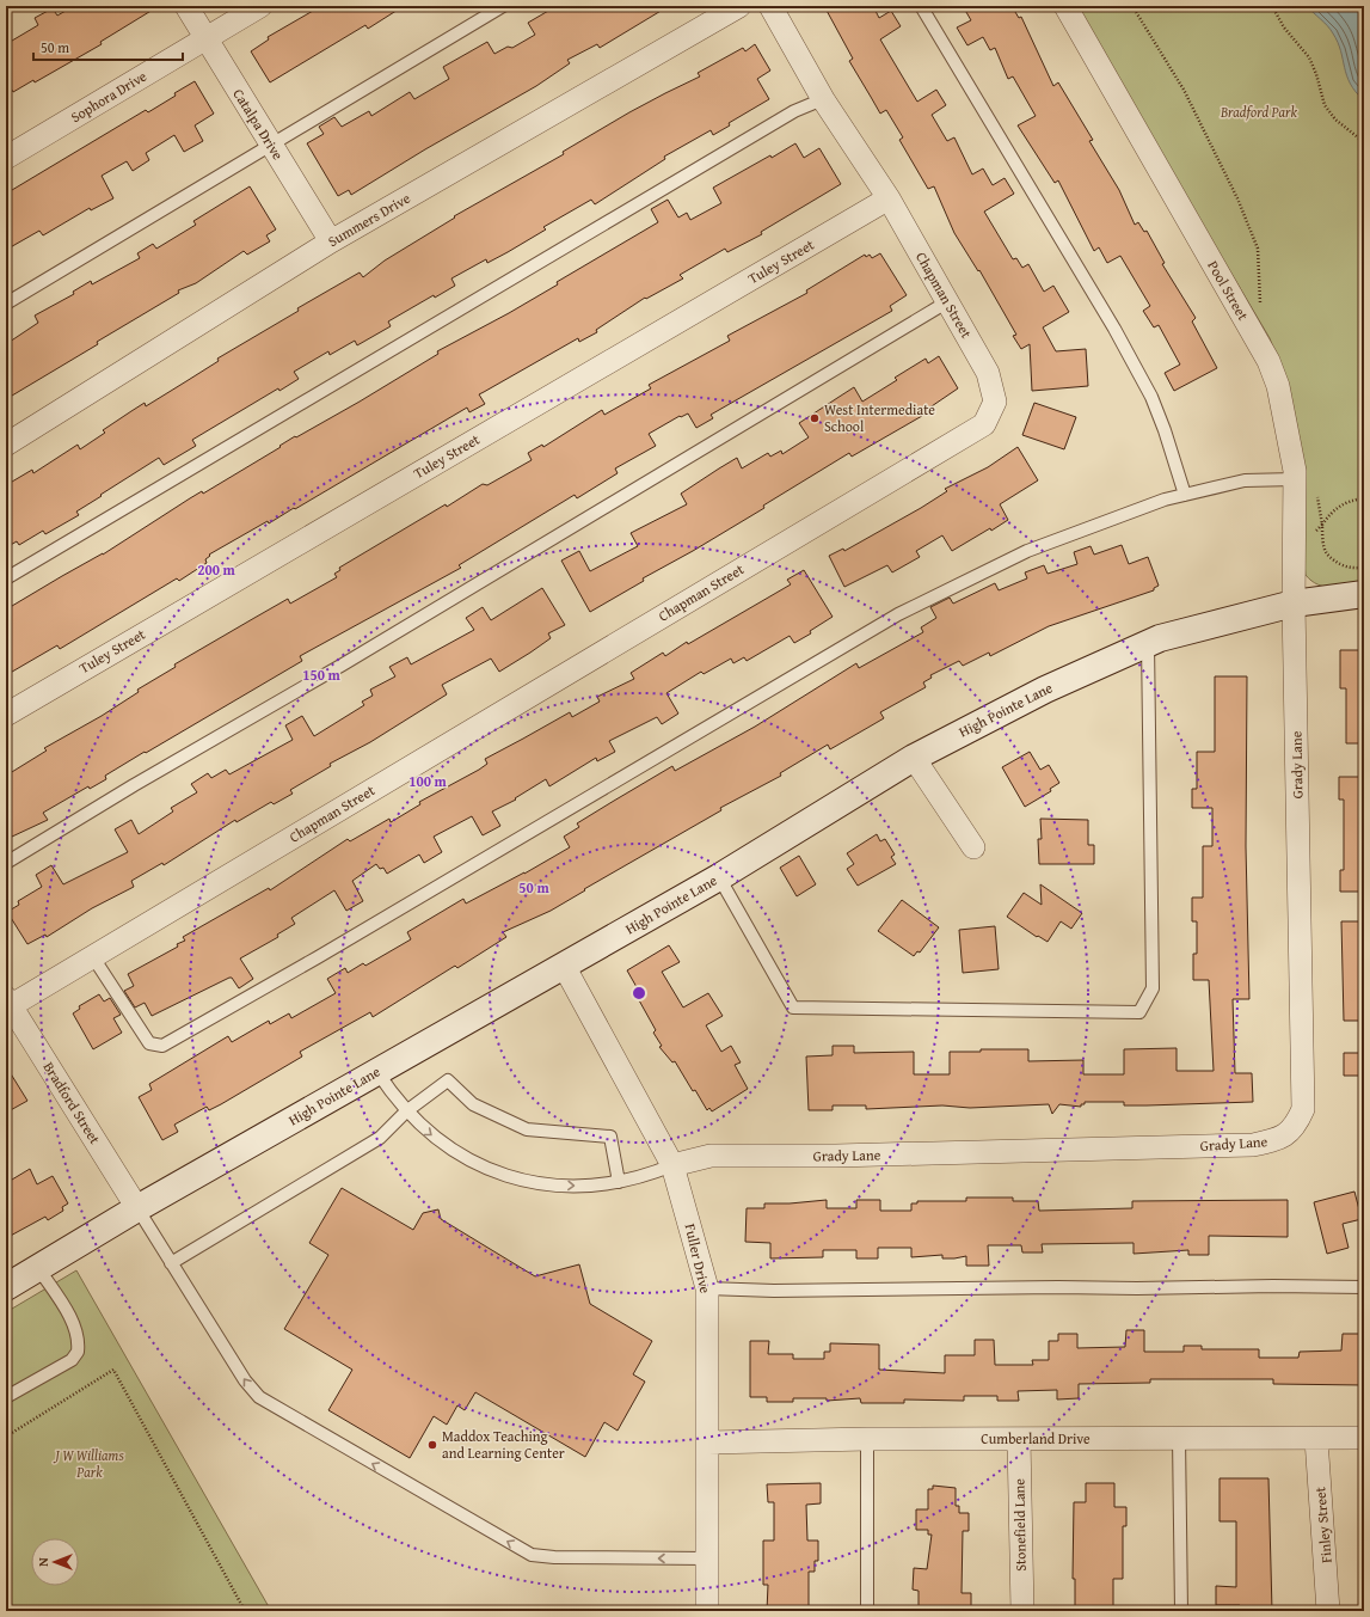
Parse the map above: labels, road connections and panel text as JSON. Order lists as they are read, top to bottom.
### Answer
{
  "streets": {
    "street": [
      "Sophora Drive",
      "Catalpa Drive",
      "Summers Drive",
      "Tuley Street",
      "Pool Street",
      "Chapman Street",
      "High Pointe Lane",
      "Grady Lane",
      "Bradford Street",
      "Fuller Drive",
      "Cumberland Drive",
      "Stonefield Lane",
      "Finley Street"
    ]
  },
  "crossings": [
    ["Sophora Drive", "Catalpa Drive"],
    ["Catalpa Drive", "Summers Drive"],
    ["Tuley Street", "Chapman Street"],
    ["Pool Street", "High Pointe Lane"],
    ["Pool Street", "Grady Lane"],
    ["Chapman Street", "Bradford Street"],
    ["High Pointe Lane", "Grady Lane"],
    ["High Pointe Lane", "Bradford Street"],
    ["High Pointe Lane", "Fuller Drive"],
    ["Grady Lane", "Fuller Drive"],
    ["Fuller Drive", "Cumberland Drive"],
    ["Cumberland Drive", "Stonefield Lane"],
    ["Cumberland Drive", "Finley Street"]
  ],
  "parks": ["Bradford Park", "J W Williams Park"],
  "places": ["West Intermediate School", "Maddox Teaching and Learning Center"],
  "scale_bar": "50 m",
  "north": "left",
  "rings": [
    "200 m",
    "150 m",
    "100 m",
    "50 m"
  ]
}
